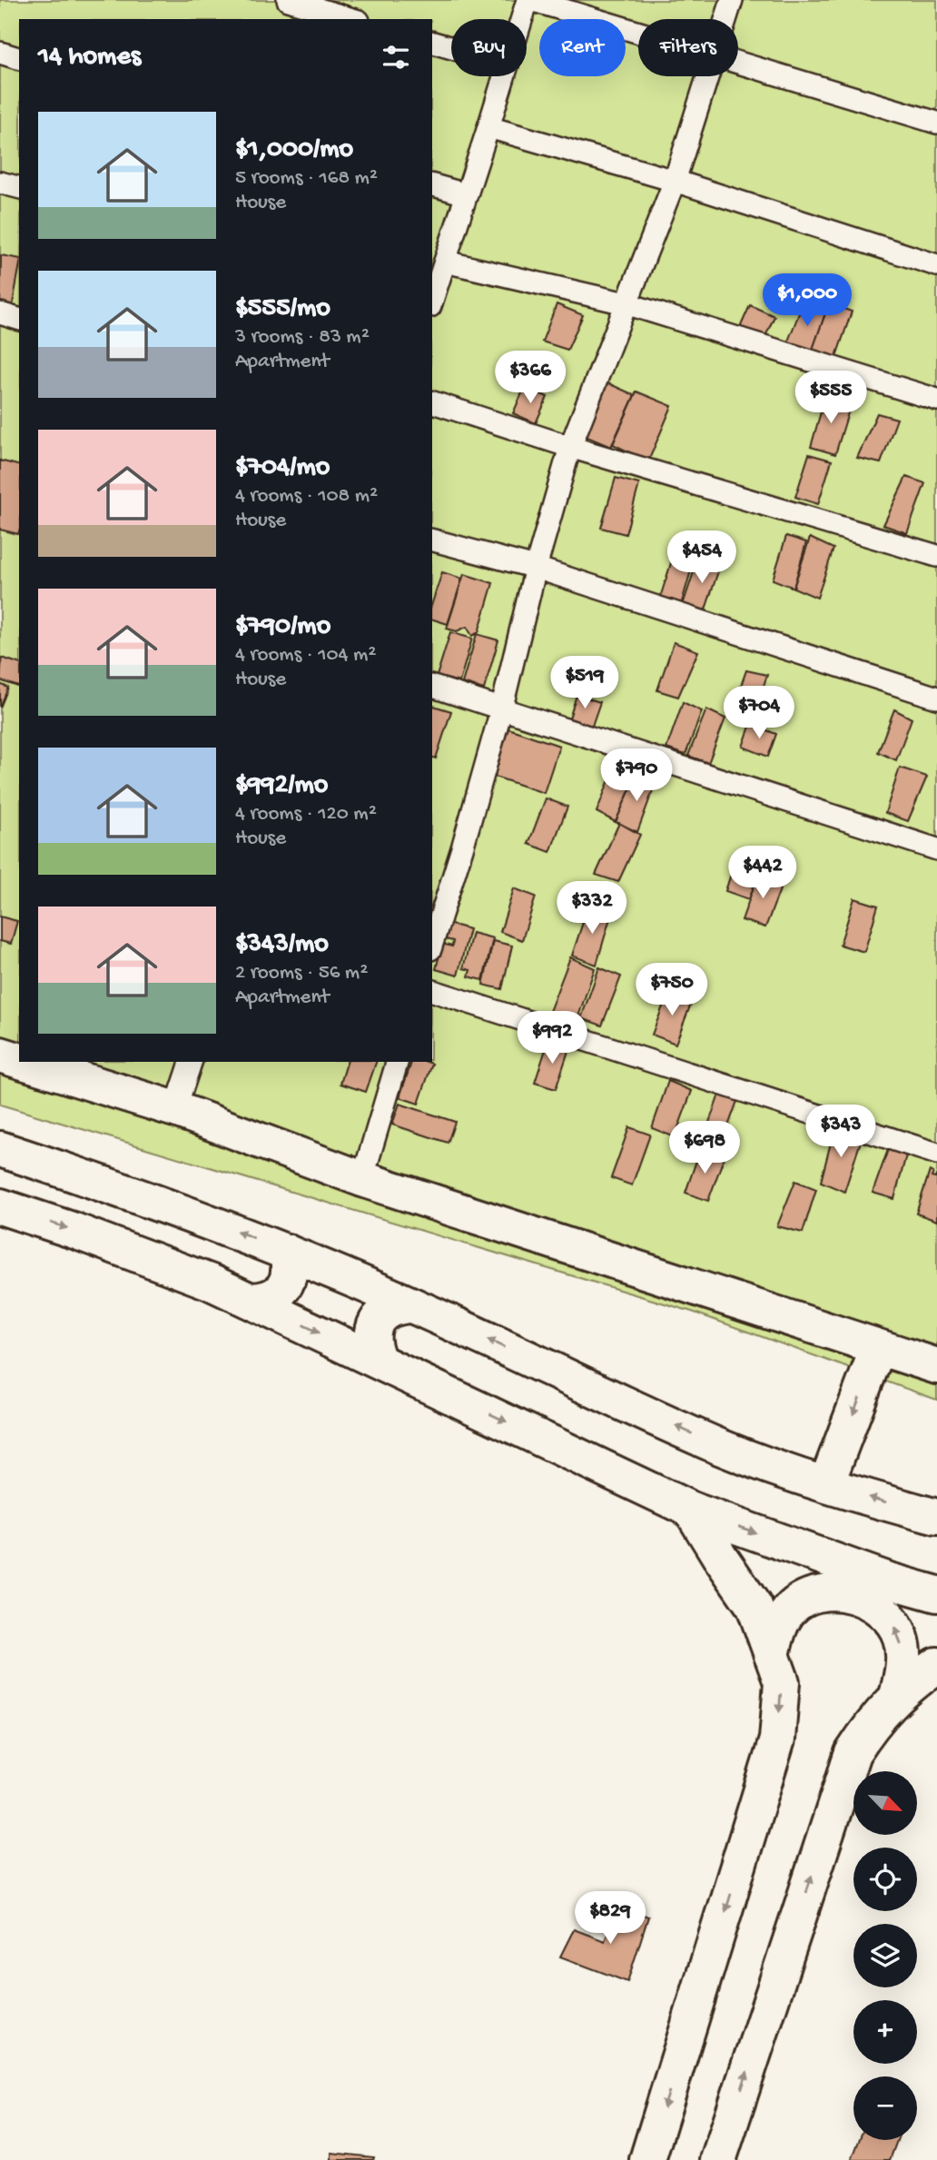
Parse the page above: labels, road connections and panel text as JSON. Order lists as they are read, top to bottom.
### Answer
{
  "north": "bottom right",
  "page": {
    "chip": ["Buy", "Rent", "Filters"],
    "heading": "14 homes",
    "list": [
      {
        "name": "$1,000/mo",
        "note": "5 rooms · 168 m² · House"
      },
      {
        "name": "$555/mo",
        "note": "3 rooms · 83 m² · Apartment"
      },
      {
        "name": "$704/mo",
        "note": "4 rooms · 108 m² · House"
      },
      {
        "name": "$790/mo",
        "note": "4 rooms · 104 m² · House"
      },
      {
        "name": "$992/mo",
        "note": "4 rooms · 120 m² · House"
      },
      {
        "name": "$343/mo",
        "note": "2 rooms · 56 m² · Apartment"
      }
    ],
    "price": [
      "$1,000",
      "$366",
      "$555",
      "$454",
      "$519",
      "$704",
      "$790",
      "$442",
      "$332",
      "$750",
      "$992",
      "$343",
      "$698",
      "$829"
    ],
    "map_buttons": ["+", "−"]
  }
}
